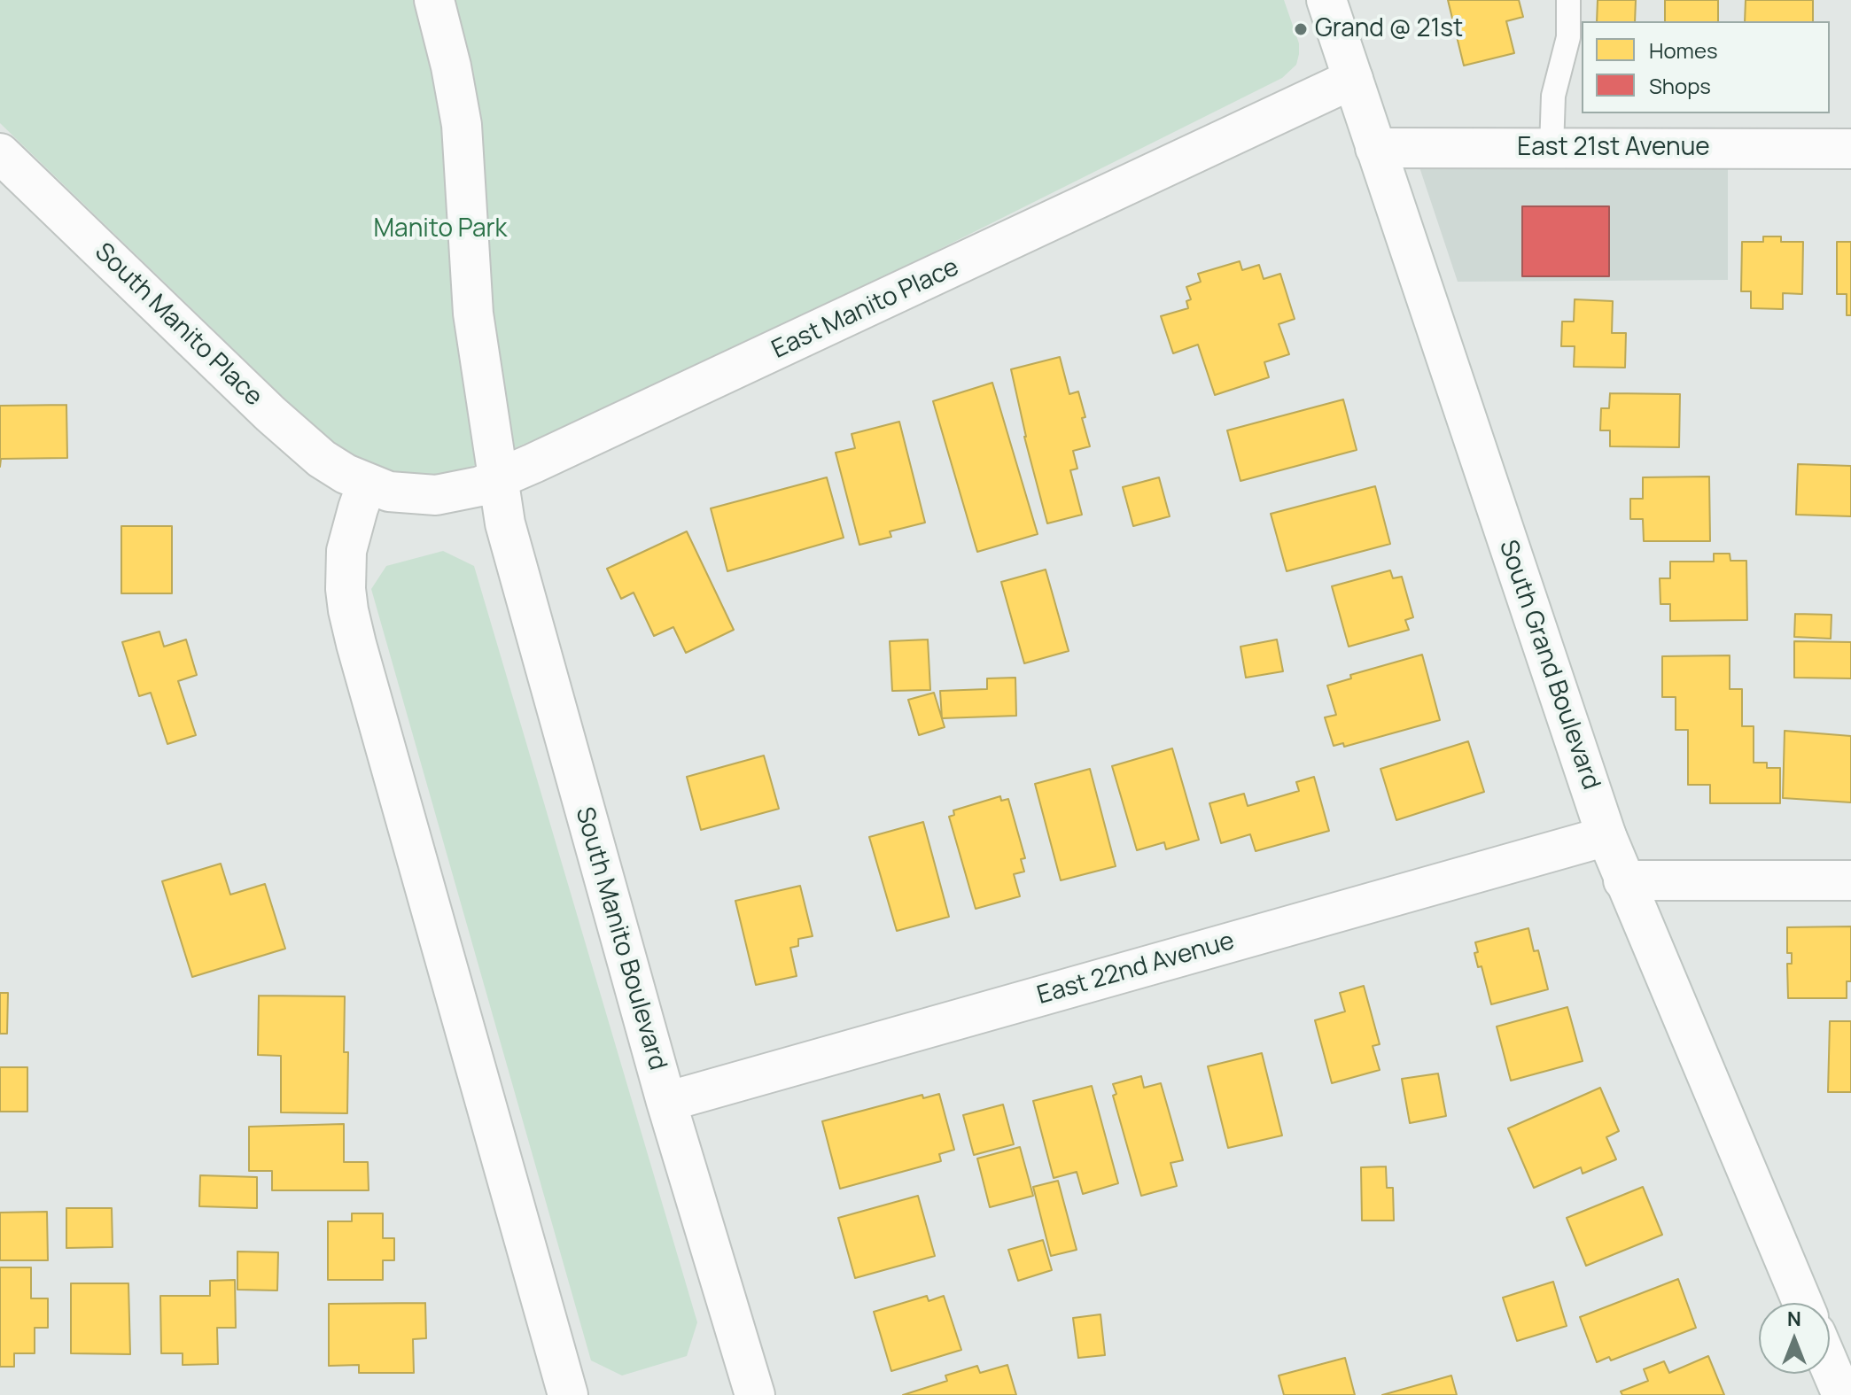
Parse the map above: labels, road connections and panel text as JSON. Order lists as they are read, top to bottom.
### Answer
{
  "streets": {
    "street": [
      "East 21st Avenue",
      "East Manito Place",
      "South Manito Place",
      "South Grand Boulevard",
      "South Manito Boulevard",
      "East 22nd Avenue"
    ]
  },
  "crossings": [
    ["East 21st Avenue", "South Grand Boulevard"],
    ["East Manito Place", "South Manito Place"],
    ["East Manito Place", "South Grand Boulevard"],
    ["East Manito Place", "South Manito Boulevard"],
    ["South Grand Boulevard", "East 22nd Avenue"],
    ["South Manito Boulevard", "East 22nd Avenue"]
  ],
  "parks": ["Manito Park"],
  "places": ["Grand @ 21st"],
  "legend": ["Homes", "Shops"],
  "north": "top"
}
